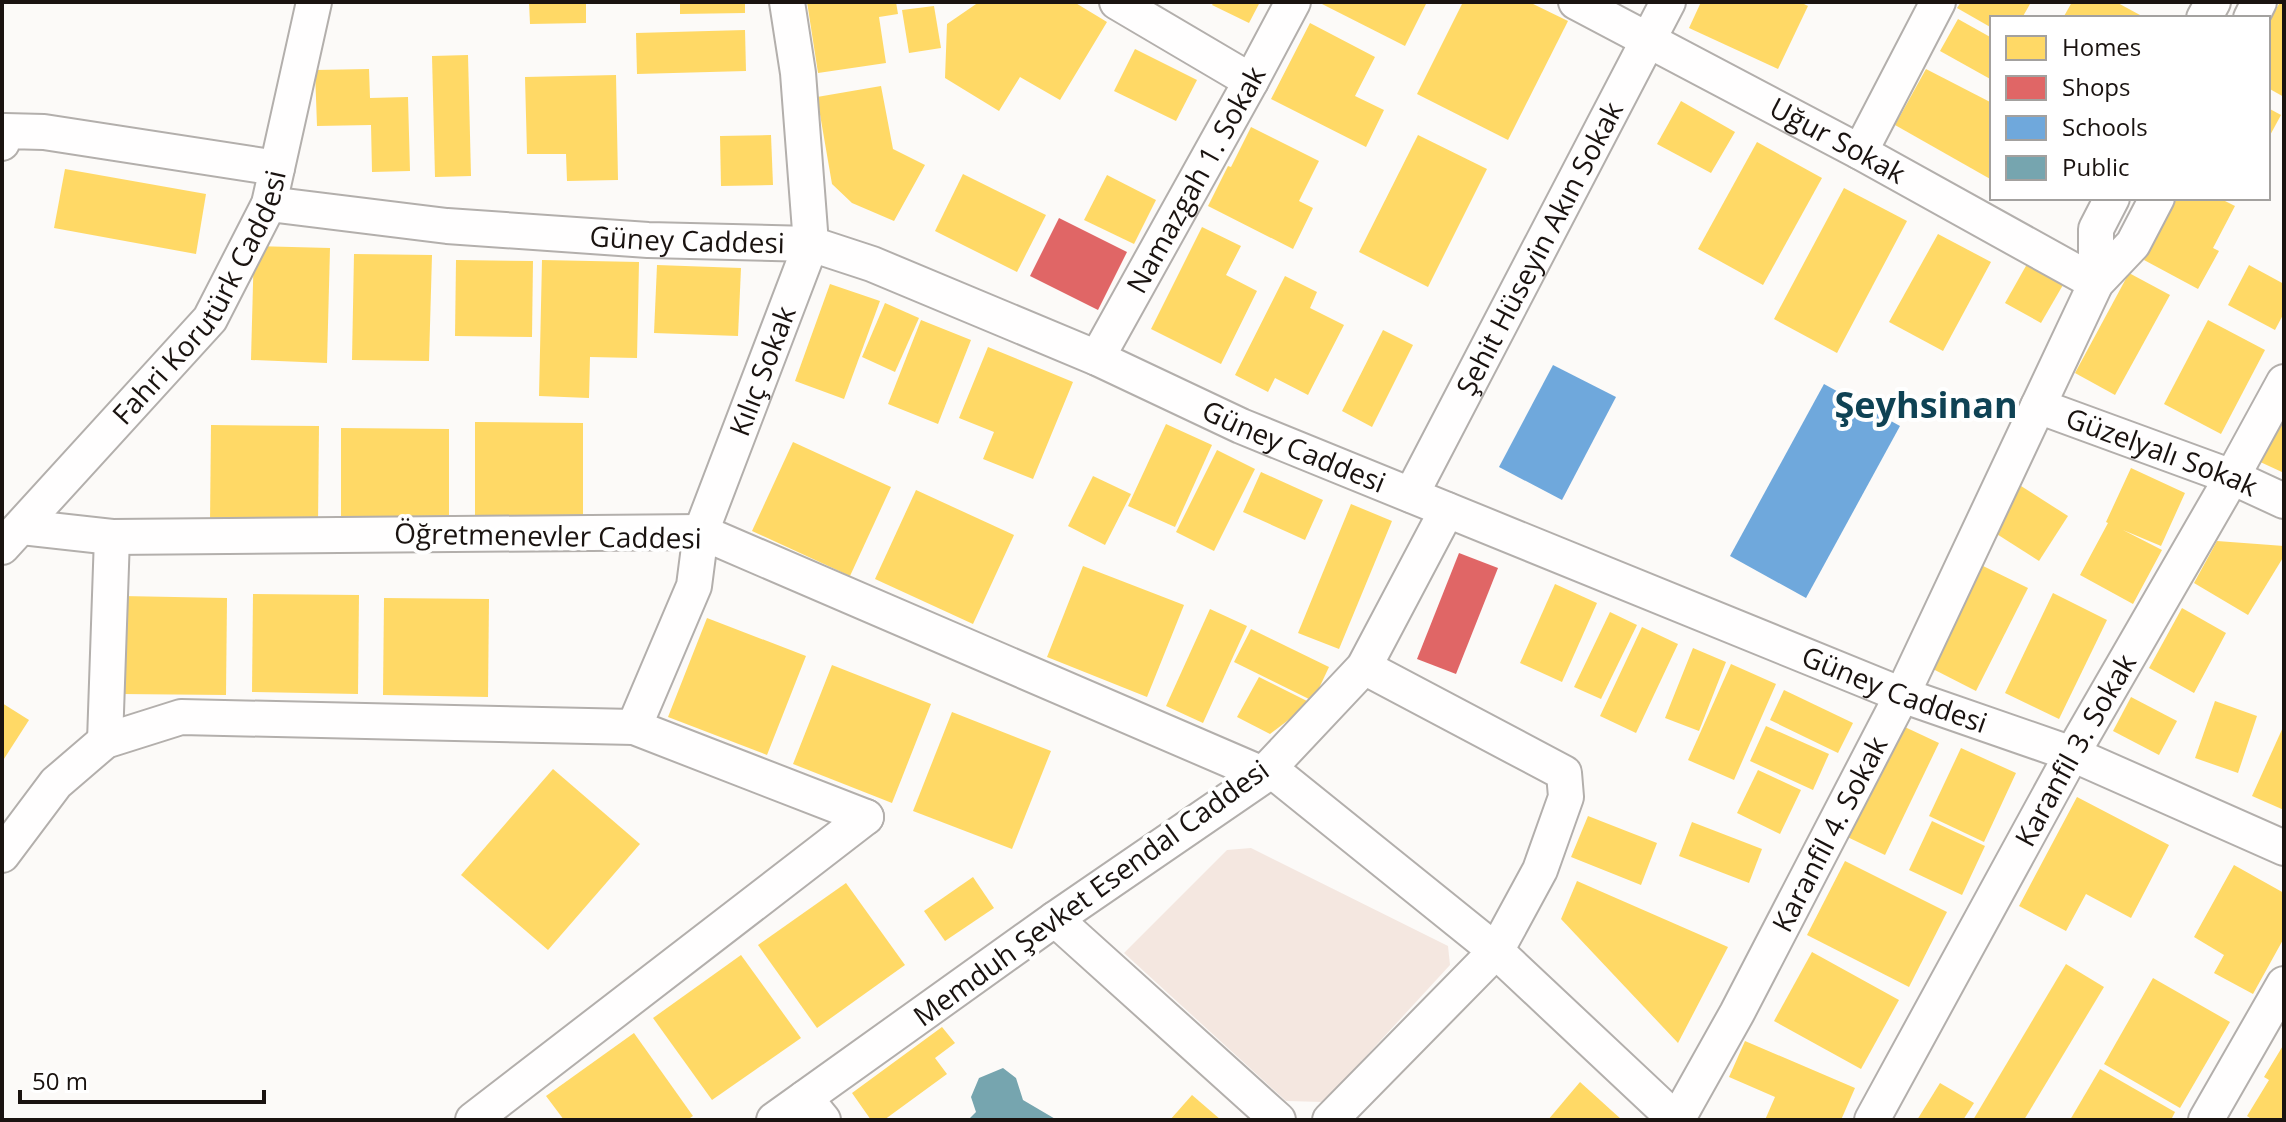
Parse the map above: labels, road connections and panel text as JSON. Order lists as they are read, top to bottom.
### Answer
{
  "streets": {
    "street": [
      "Uğur Sokak",
      "Namazgah 1. Sokak",
      "Güney Caddesi",
      "Şehit Hüseyin Akın Sokak",
      "Fahri Korutürk Caddesi",
      "Kılıç Sokak",
      "Güzelyalı Sokak",
      "Öğretmenevler Caddesi",
      "Karanfil 3. Sokak",
      "Karanfil 4. Sokak",
      "Memduh Şevket Esendal Caddesi"
    ]
  },
  "crossings": [
    ["Uğur Sokak", "Şehit Hüseyin Akın Sokak"],
    ["Uğur Sokak", "Karanfil 4. Sokak"],
    ["Namazgah 1. Sokak", "Güney Caddesi"],
    ["Güney Caddesi", "Şehit Hüseyin Akın Sokak"],
    ["Güney Caddesi", "Fahri Korutürk Caddesi"],
    ["Güney Caddesi", "Kılıç Sokak"],
    ["Güney Caddesi", "Karanfil 3. Sokak"],
    ["Güney Caddesi", "Karanfil 4. Sokak"],
    ["Güney Caddesi", "Memduh Şevket Esendal Caddesi"],
    ["Fahri Korutürk Caddesi", "Öğretmenevler Caddesi"],
    ["Kılıç Sokak", "Öğretmenevler Caddesi"],
    ["Güzelyalı Sokak", "Karanfil 3. Sokak"],
    ["Güzelyalı Sokak", "Karanfil 4. Sokak"],
    ["Öğretmenevler Caddesi", "Karanfil 4. Sokak"],
    ["Öğretmenevler Caddesi", "Memduh Şevket Esendal Caddesi"]
  ],
  "districts": ["Şeyhsinan"],
  "legend": [
    "Homes",
    "Shops",
    "Schools",
    "Public"
  ],
  "scale_bar": "50 m"
}
